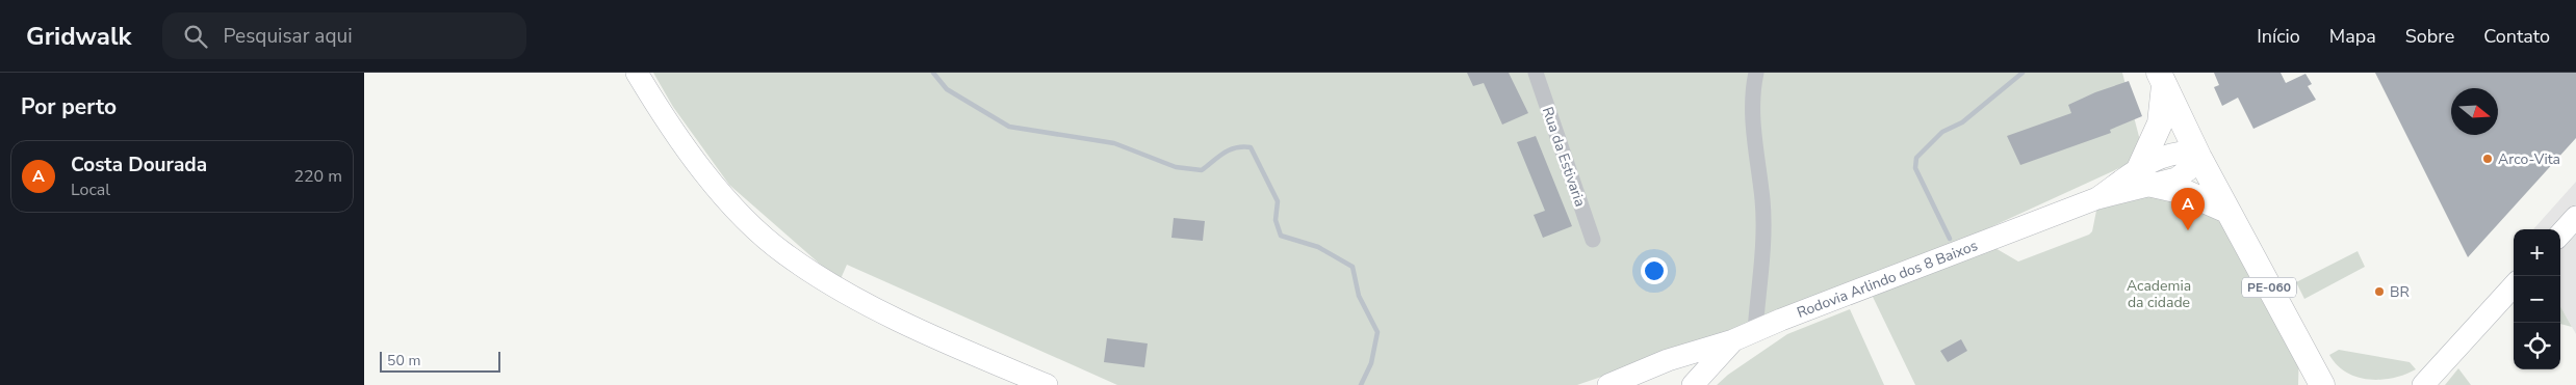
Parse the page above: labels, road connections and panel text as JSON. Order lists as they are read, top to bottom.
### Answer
{
  "streets": {
    "main road": ["Rodovia Arlindo dos 8 Baixos", "PE-060"],
    "street": ["Rua da Estivaria"]
  },
  "crossings": [
    ["Rodovia Arlindo dos 8 Baixos", "PE-060"]
  ],
  "parks": ["Academia da cidade"],
  "places": ["Arco-Vita", "BR"],
  "scale_bar": "50 m",
  "north": "right",
  "page": {
    "header": "Gridwalk",
    "search": "Pesquisar aqui",
    "nav": [
      "Início",
      "Mapa",
      "Sobre",
      "Contato"
    ],
    "heading": "Por perto",
    "list": [
      {
        "mark": "A",
        "name": "Costa Dourada",
        "note": "Local",
        "value": "220 m"
      }
    ],
    "pins": "A",
    "map_buttons": ["+", "−"],
    "scale": "50 m"
  }
}
